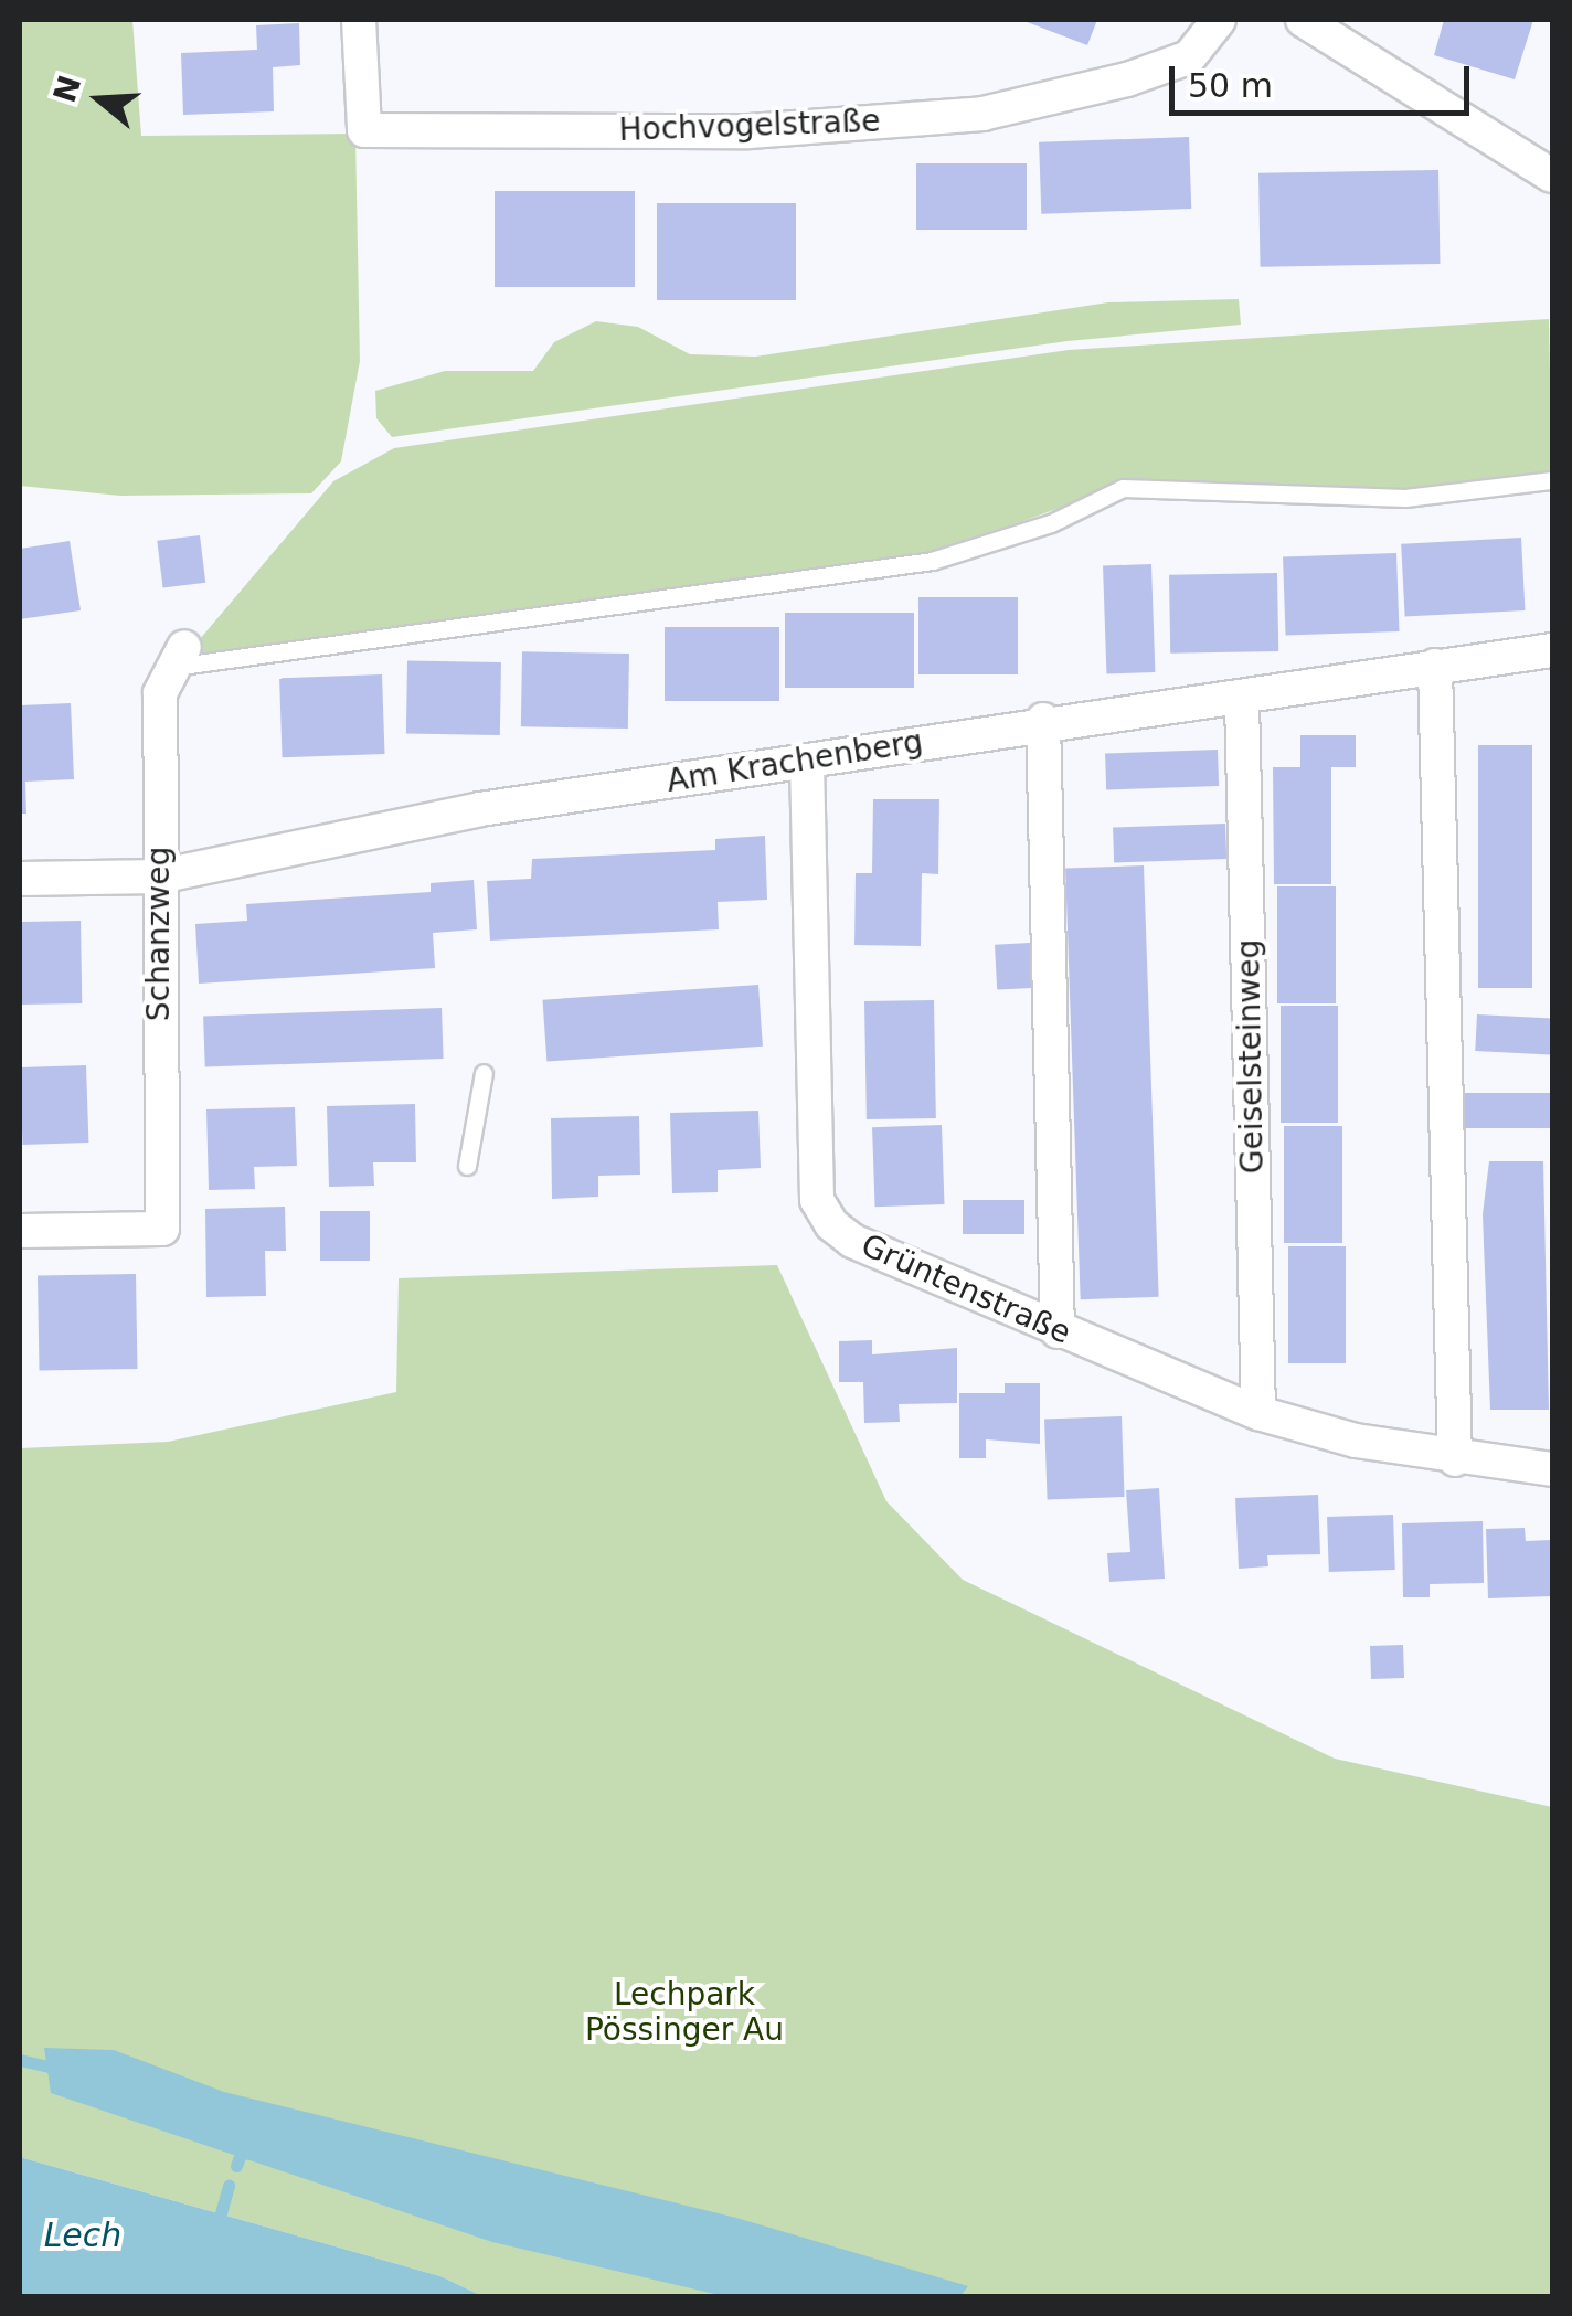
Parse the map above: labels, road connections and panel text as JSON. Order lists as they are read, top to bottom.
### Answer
{
  "streets": {
    "street": [
      "Hochvogelstraße",
      "Am Krachenberg",
      "Schanzweg",
      "Geiselsteinweg",
      "Grüntenstraße"
    ]
  },
  "crossings": [
    ["Am Krachenberg", "Schanzweg"],
    ["Am Krachenberg", "Geiselsteinweg"],
    ["Am Krachenberg", "Grüntenstraße"],
    ["Geiselsteinweg", "Grüntenstraße"]
  ],
  "water": ["Lech"],
  "parks": ["Lechpark Pössinger Au"],
  "scale_bar": "50 m",
  "north": "left"
}
